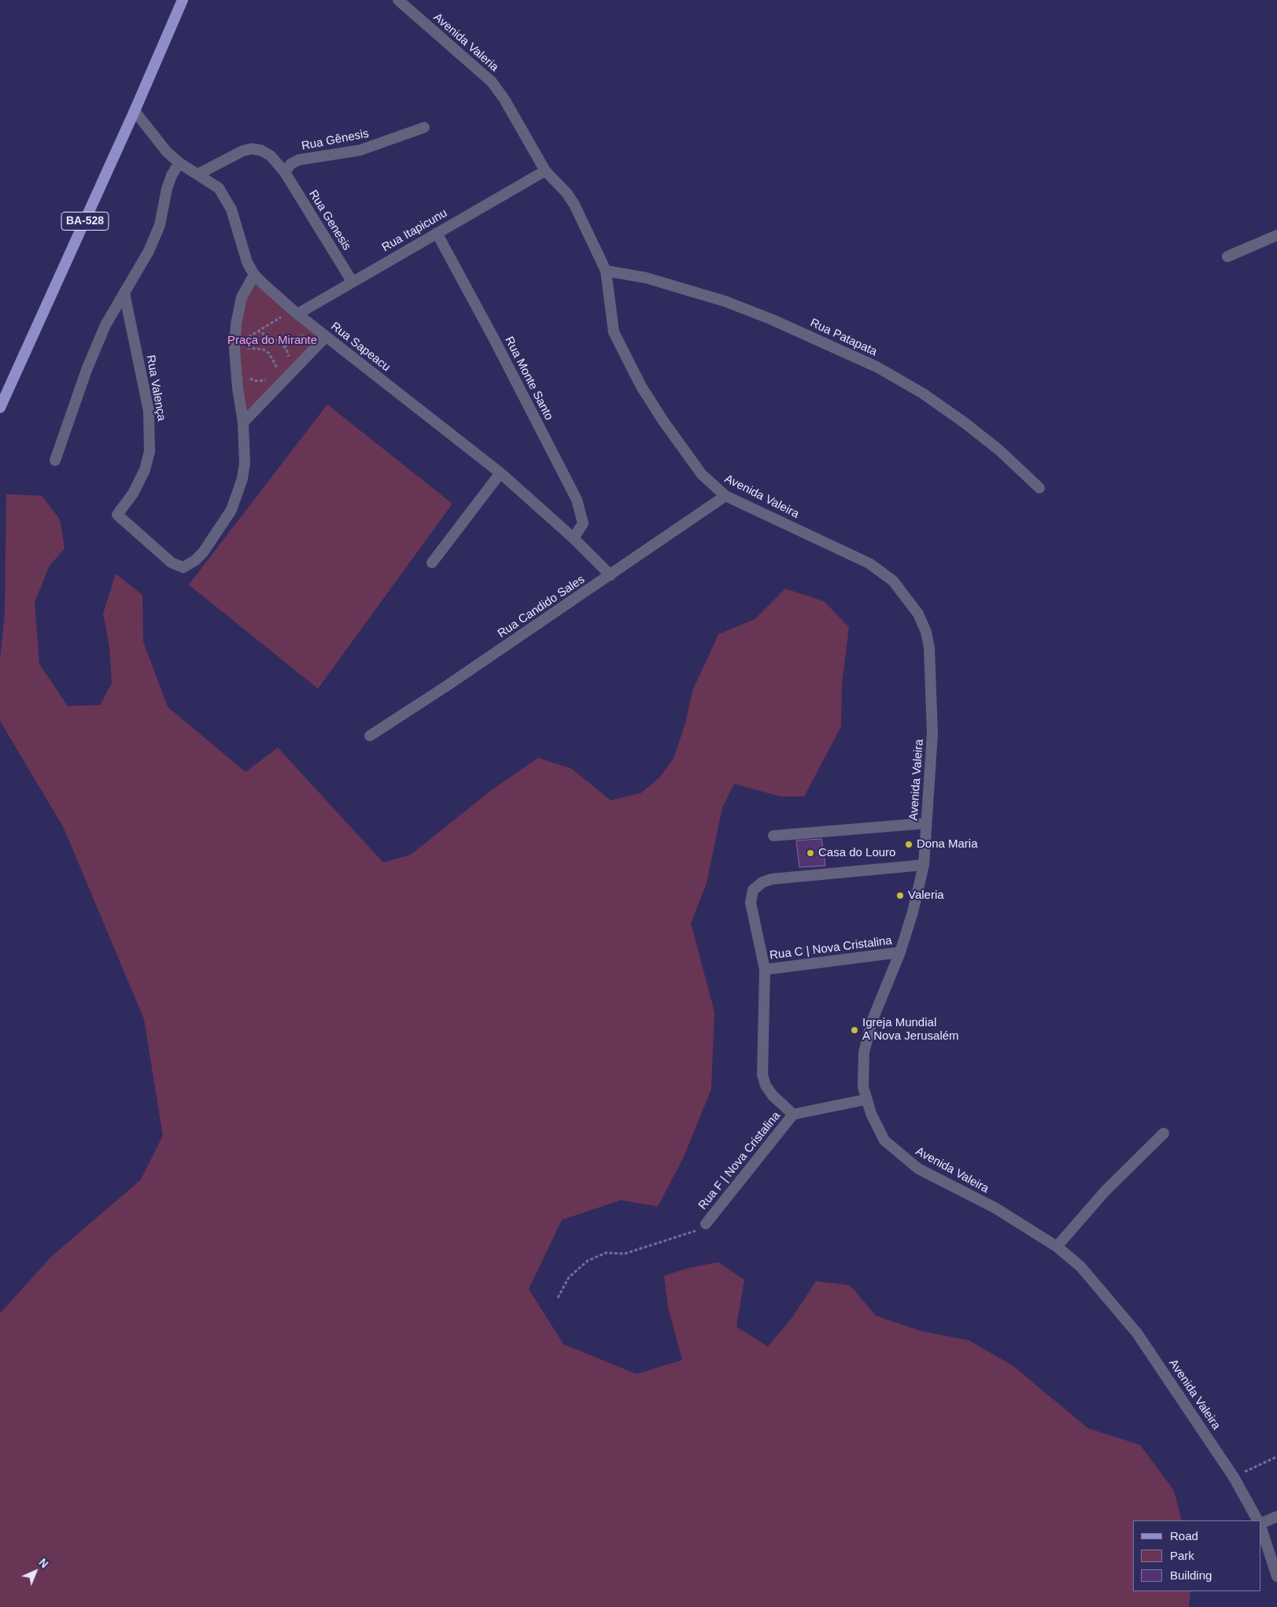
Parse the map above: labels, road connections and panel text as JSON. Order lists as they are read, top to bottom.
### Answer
{
  "streets": {
    "main road": ["BA-528"],
    "street": [
      "Avenida Valeria",
      "Rua Gênesis",
      "Rua Genesis",
      "Rua Itapicunu",
      "Rua Patapata",
      "Rua Sapeacu",
      "Rua Monte Santo",
      "Rua Valença",
      "Avenida Valeira",
      "Rua Candido Sales",
      "Rua C | Nova Cristalina",
      "Rua F | Nova Cristalina"
    ]
  },
  "crossings": [
    ["Avenida Valeria", "Rua Itapicunu"],
    ["Avenida Valeria", "Avenida Valeira"],
    ["Rua Gênesis", "Rua Genesis"],
    ["Rua Genesis", "Rua Itapicunu"],
    ["BA-528", "Rua Sapeacu"],
    ["Rua Itapicunu", "Rua Sapeacu"],
    ["Rua Itapicunu", "Rua Monte Santo"],
    ["Rua Itapicunu", "Avenida Valeira"],
    ["Rua Patapata", "Avenida Valeira"],
    ["Rua Sapeacu", "Rua Monte Santo"],
    ["Rua Sapeacu", "Rua Candido Sales"],
    ["Avenida Valeira", "Rua Candido Sales"],
    ["Avenida Valeira", "Rua C | Nova Cristalina"]
  ],
  "parks": ["Praça do Mirante"],
  "places": [
    "Dona Maria",
    "Casa do Louro",
    "Valeria",
    "Igreja Mundial A Nova Jerusalém"
  ],
  "legend": ["Road", "Park", "Building"],
  "north": "top right"
}
